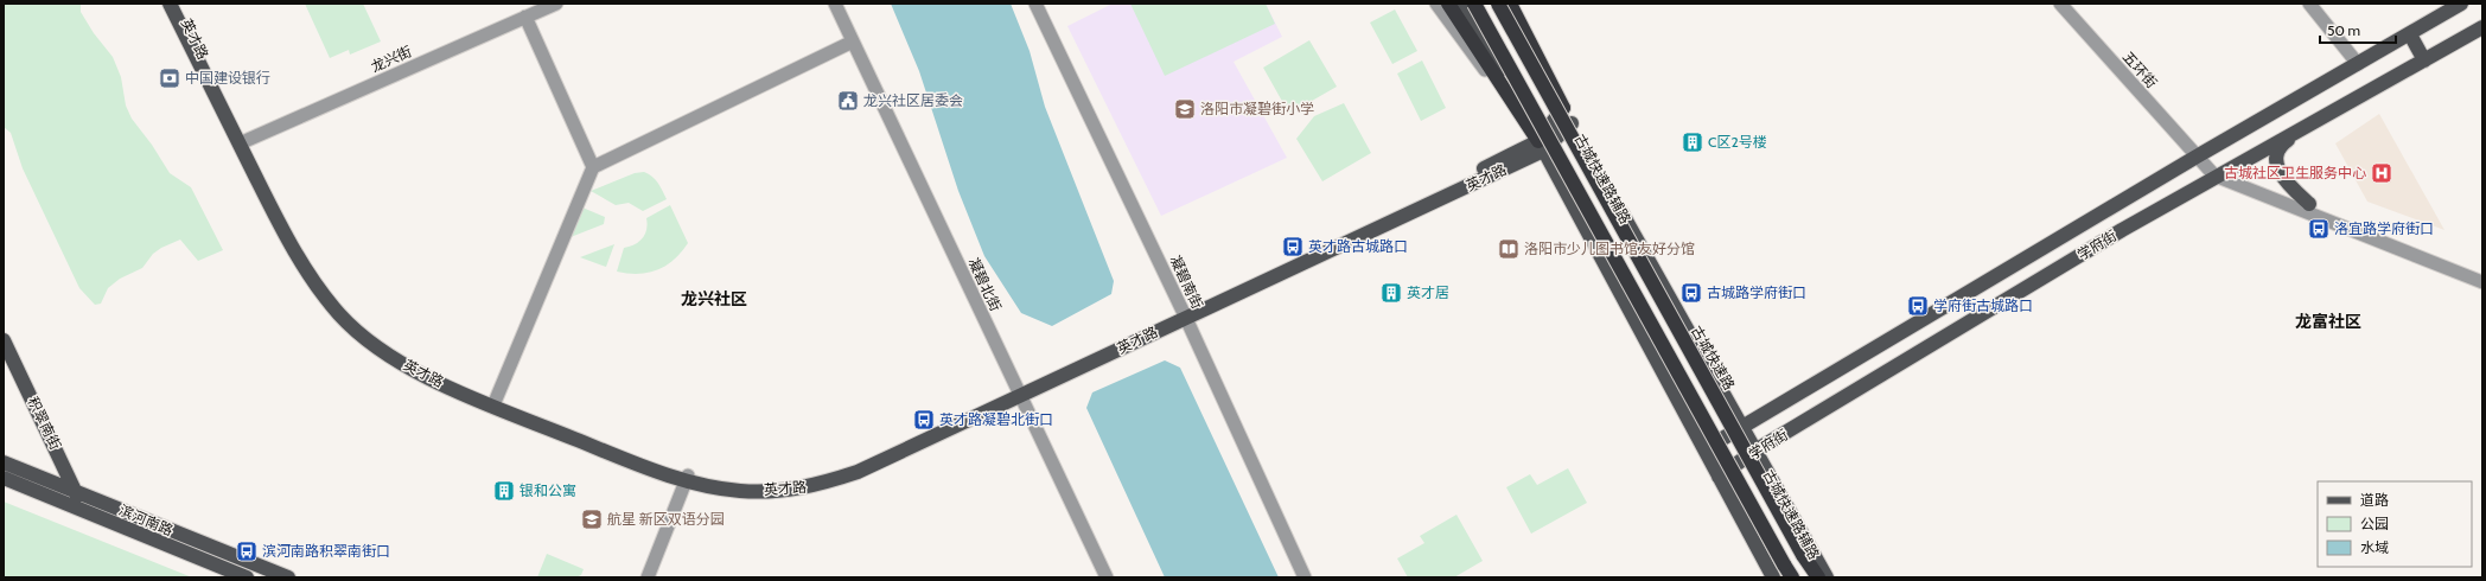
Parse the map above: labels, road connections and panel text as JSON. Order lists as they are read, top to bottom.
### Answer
{
  "streets": {
    "highway": ["古城快速路"],
    "main road": [
      "英才路",
      "古城快速路辅路",
      "学府街",
      "积翠南街",
      "滨河南路"
    ],
    "street": [
      "龙兴街",
      "五环街",
      "凝碧南街",
      "凝碧北街"
    ]
  },
  "crossings": [
    ["英才路", "龙兴街"],
    ["英才路", "古城快速路辅路"],
    ["英才路", "凝碧南街"],
    ["英才路", "凝碧北街"],
    ["五环街", "学府街"],
    ["古城快速路辅路", "学府街"],
    ["积翠南街", "滨河南路"]
  ],
  "districts": ["龙兴社区", "龙富社区"],
  "places": {
    "bank": ["中国建设银行"],
    "public building": ["龙兴社区居委会"],
    "school or university": ["洛阳市凝碧街小学", "航星 新区双语分园"],
    "building": ["C区2号楼", "英才居", "银和公寓"],
    "hospital": ["古城社区卫生服务中心"],
    "bus stop": [
      "洛宜路学府街口",
      "英才路古城路口",
      "古城路学府街口",
      "学府街古城路口",
      "英才路凝碧北街口",
      "滨河南路积翠南街口"
    ],
    "library": ["洛阳市少儿图书馆友好分馆"]
  },
  "legend": ["道路", "公园", "水域"],
  "scale_bar": "50 m"
}
